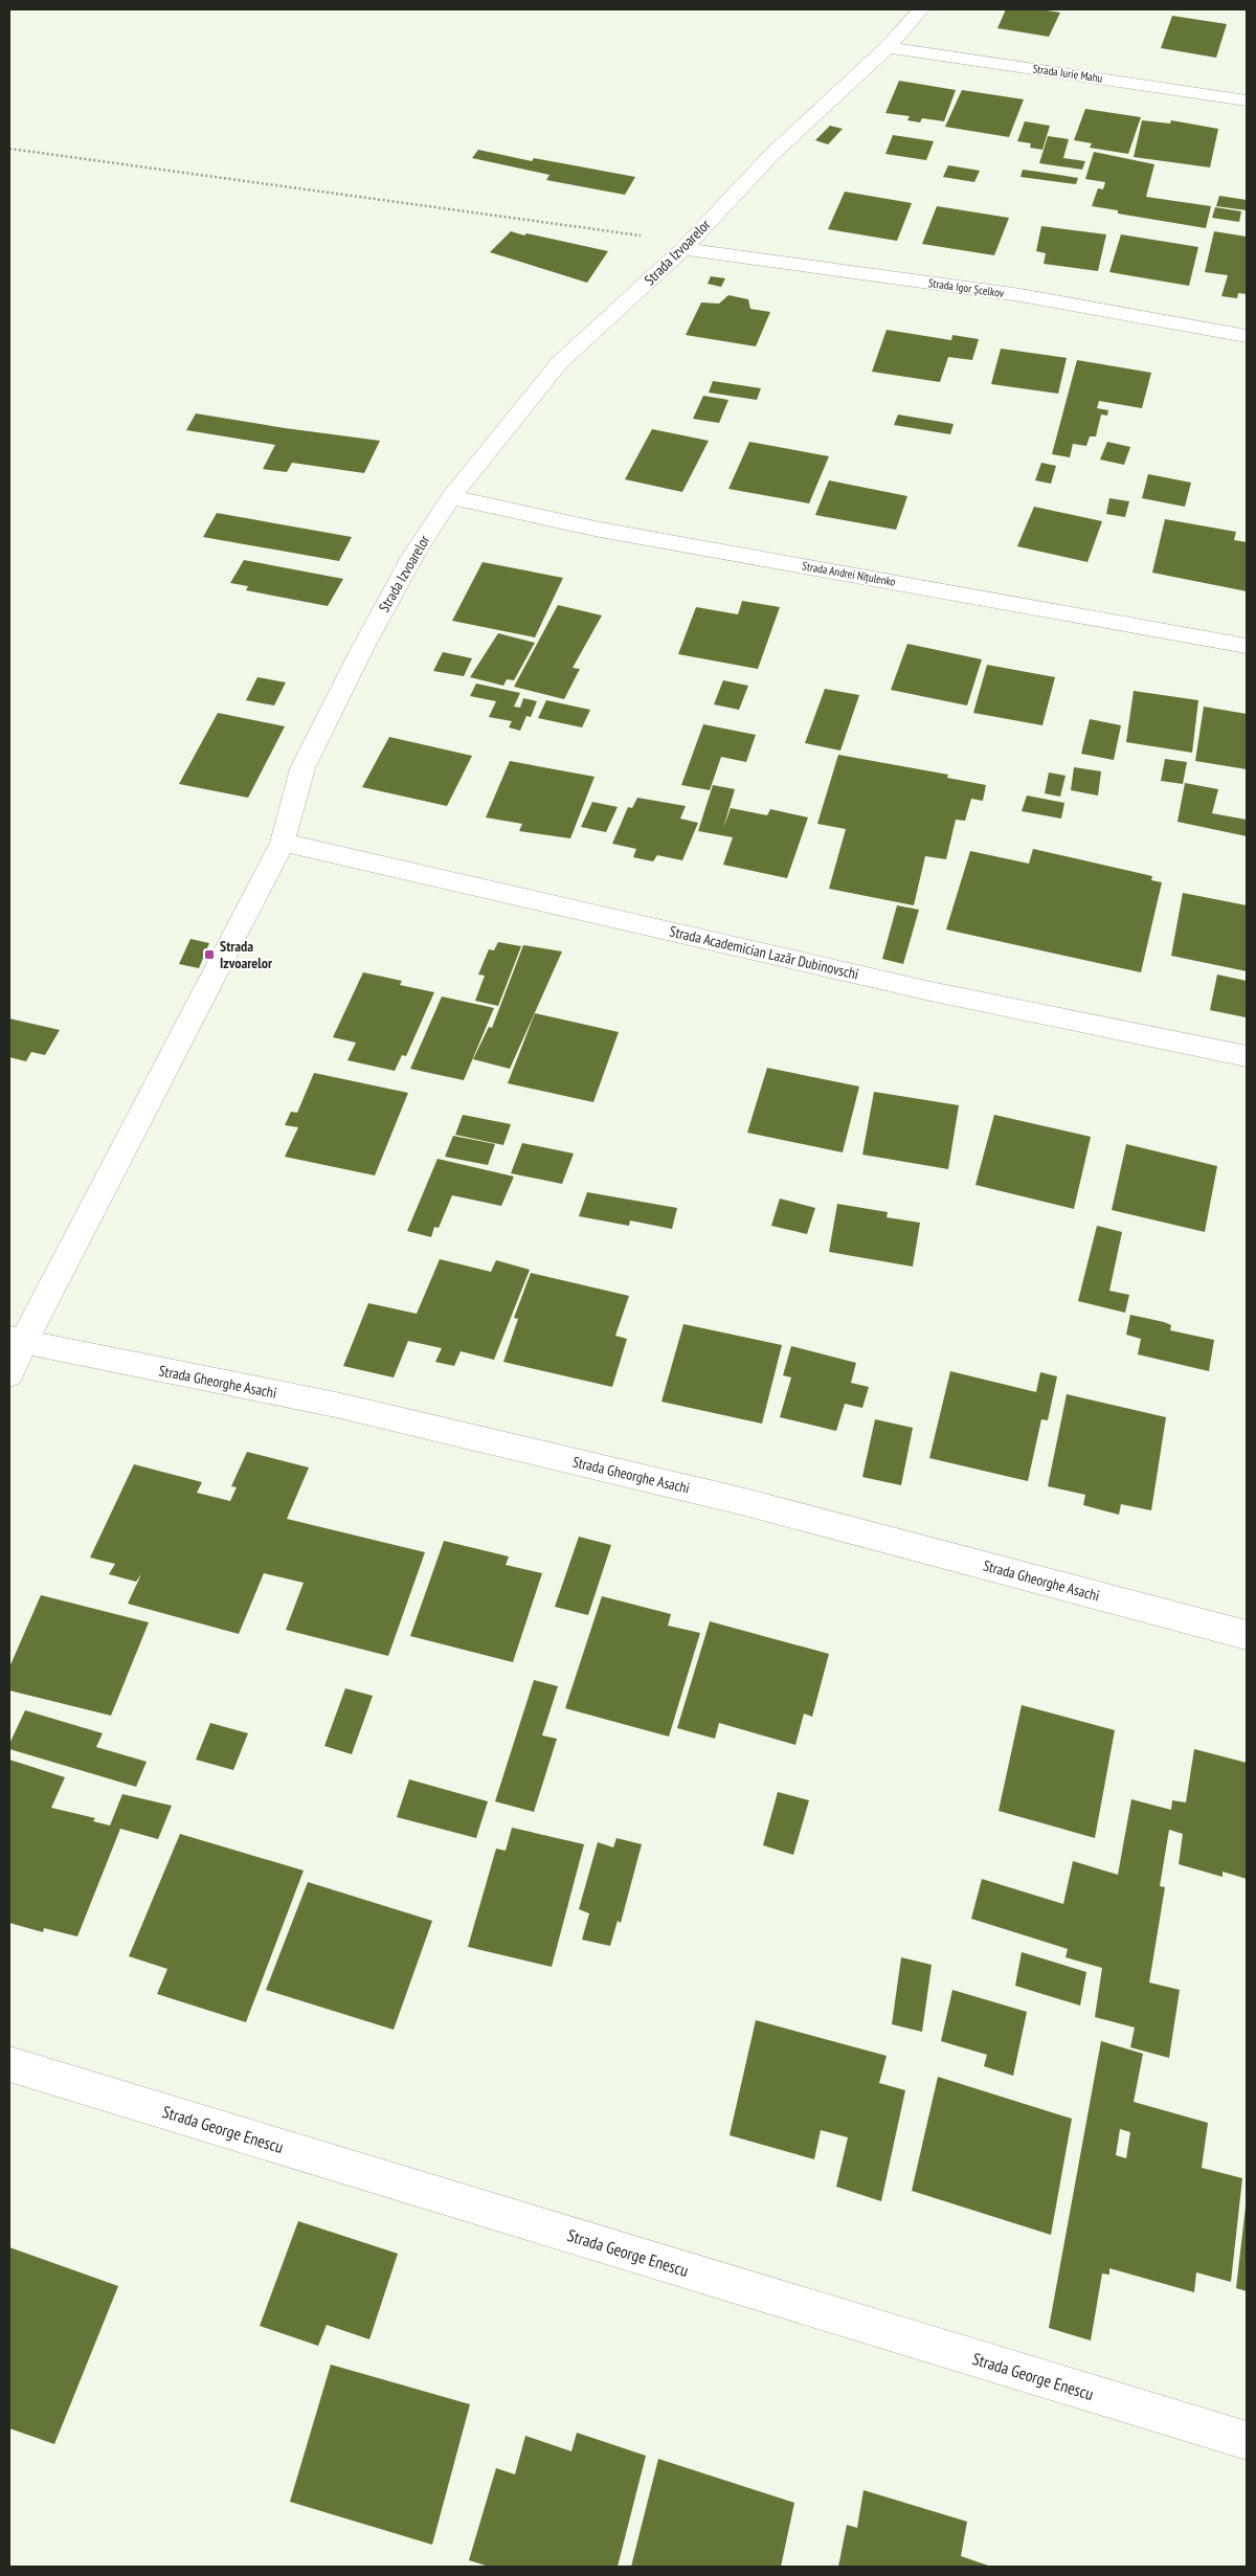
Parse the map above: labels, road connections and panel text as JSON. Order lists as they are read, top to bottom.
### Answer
{
  "streets": {
    "street": [
      "Strada Iurie Mahu",
      "Strada Izvoarelor",
      "Strada Igor Șсelkov",
      "Strada Andrei Nițulenko",
      "Strada Academician Lazăr Dubinovschi",
      "Strada Gheorghe Asachi",
      "Strada George Enescu"
    ]
  },
  "crossings": [
    ["Strada Iurie Mahu", "Strada Izvoarelor"],
    ["Strada Izvoarelor", "Strada Igor Șсelkov"],
    ["Strada Izvoarelor", "Strada Andrei Nițulenko"],
    ["Strada Izvoarelor", "Strada Academician Lazăr Dubinovschi"],
    ["Strada Izvoarelor", "Strada Gheorghe Asachi"]
  ],
  "places": {
    "transit": ["Strada Izvoarelor"]
  }
}
